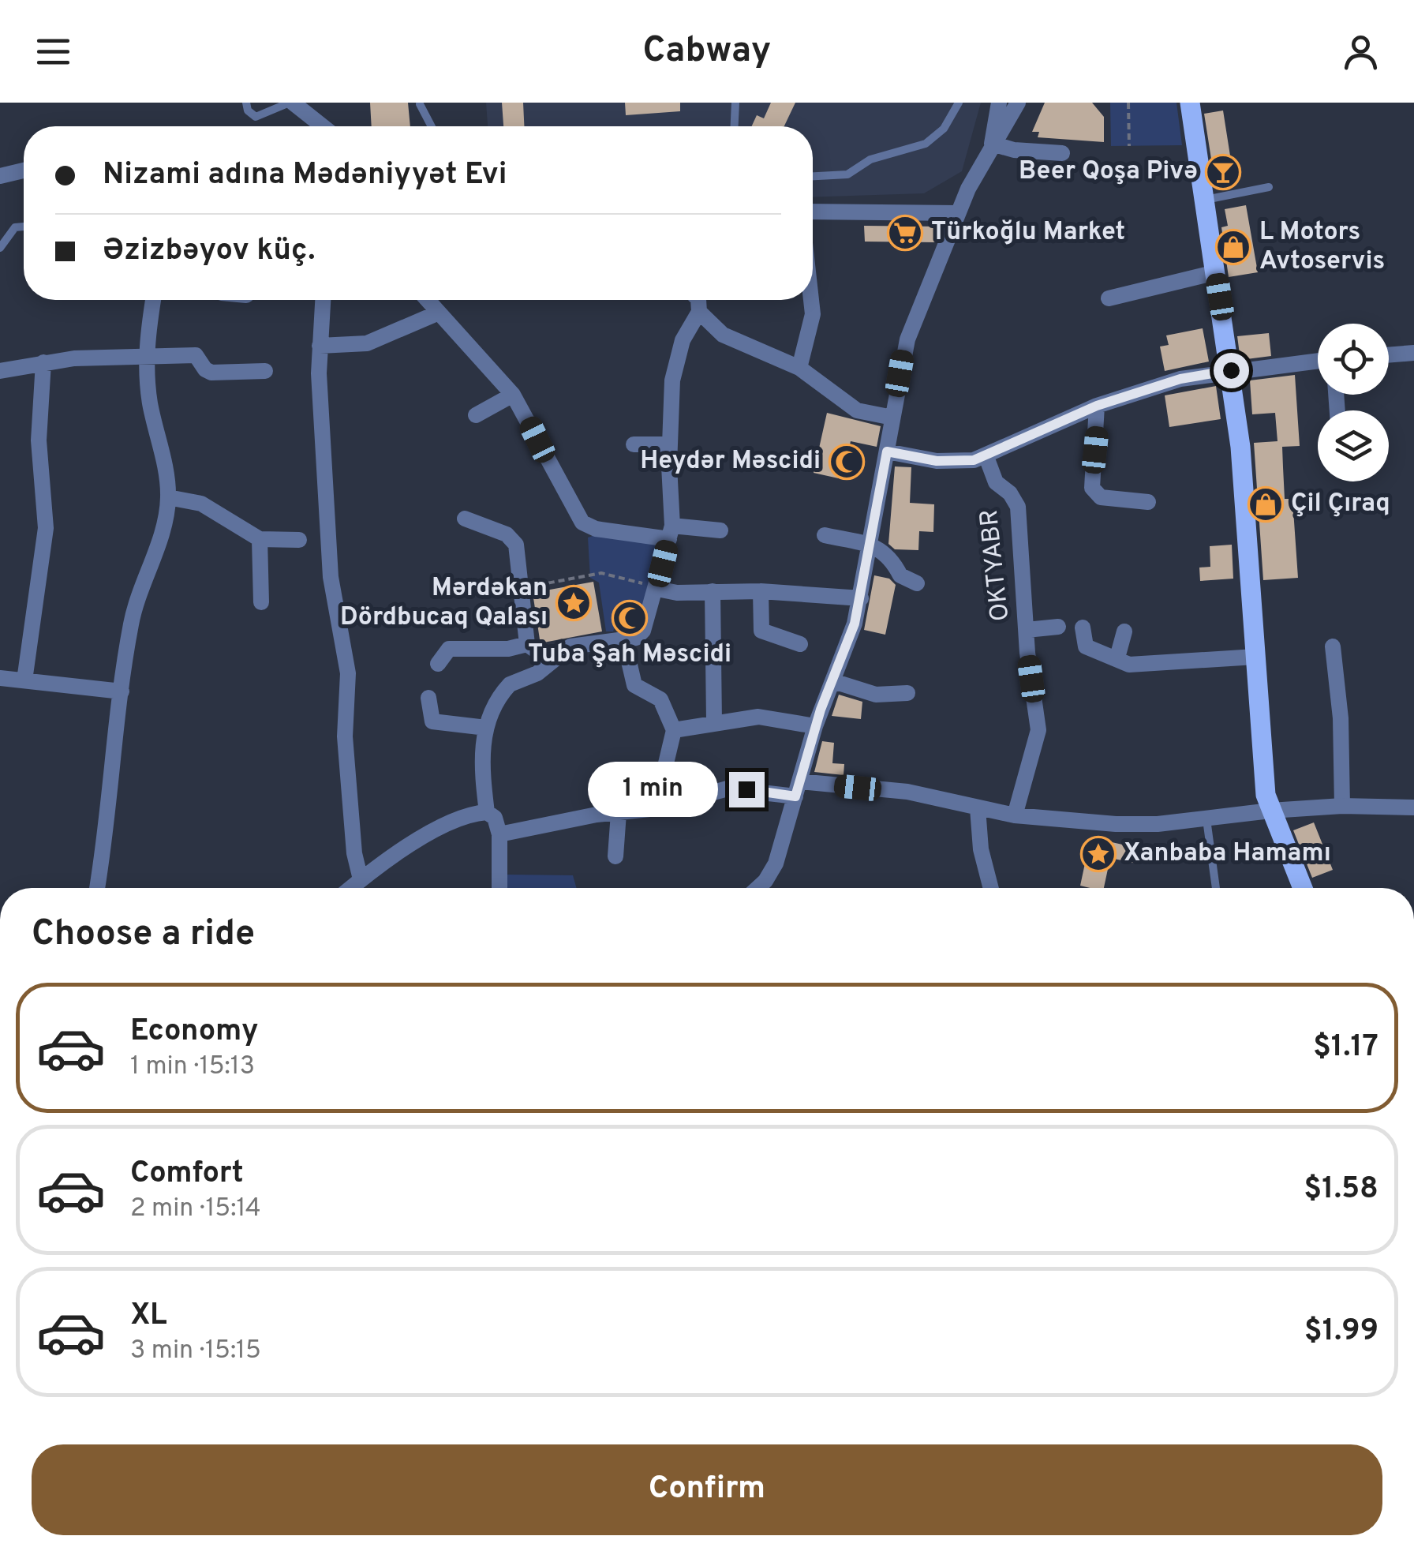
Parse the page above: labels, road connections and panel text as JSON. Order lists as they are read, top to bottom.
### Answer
{
  "streets": {
    "street": ["OKTYABR"]
  },
  "places": {
    "bar": ["Beer Qoşa Pivə"],
    "supermarket": ["Türkoğlu Market"],
    "shop": ["L Motors Avtoservis", "Çil Çıraq"],
    "mosque": ["Heydər Məscidi", "Tuba Şah Məscidi"],
    "place": ["Mərdəkan Dördbucaq Qalası", "Xanbaba Hamamı"]
  },
  "page": {
    "header": "Cabway",
    "banner": ["Nizami adına Mədəniyyət Evi", "Əzizbəyov küç."],
    "bubble": "1 min",
    "heading": "Choose a ride",
    "list": [
      {
        "name": "Economy",
        "note": "1 min · 15:13",
        "value": "$1.17"
      },
      {
        "name": "Comfort",
        "note": "2 min · 15:14",
        "value": "$1.58"
      },
      {
        "name": "XL",
        "note": "3 min · 15:15",
        "value": "$1.99"
      }
    ],
    "buttons": "Confirm"
  }
}
